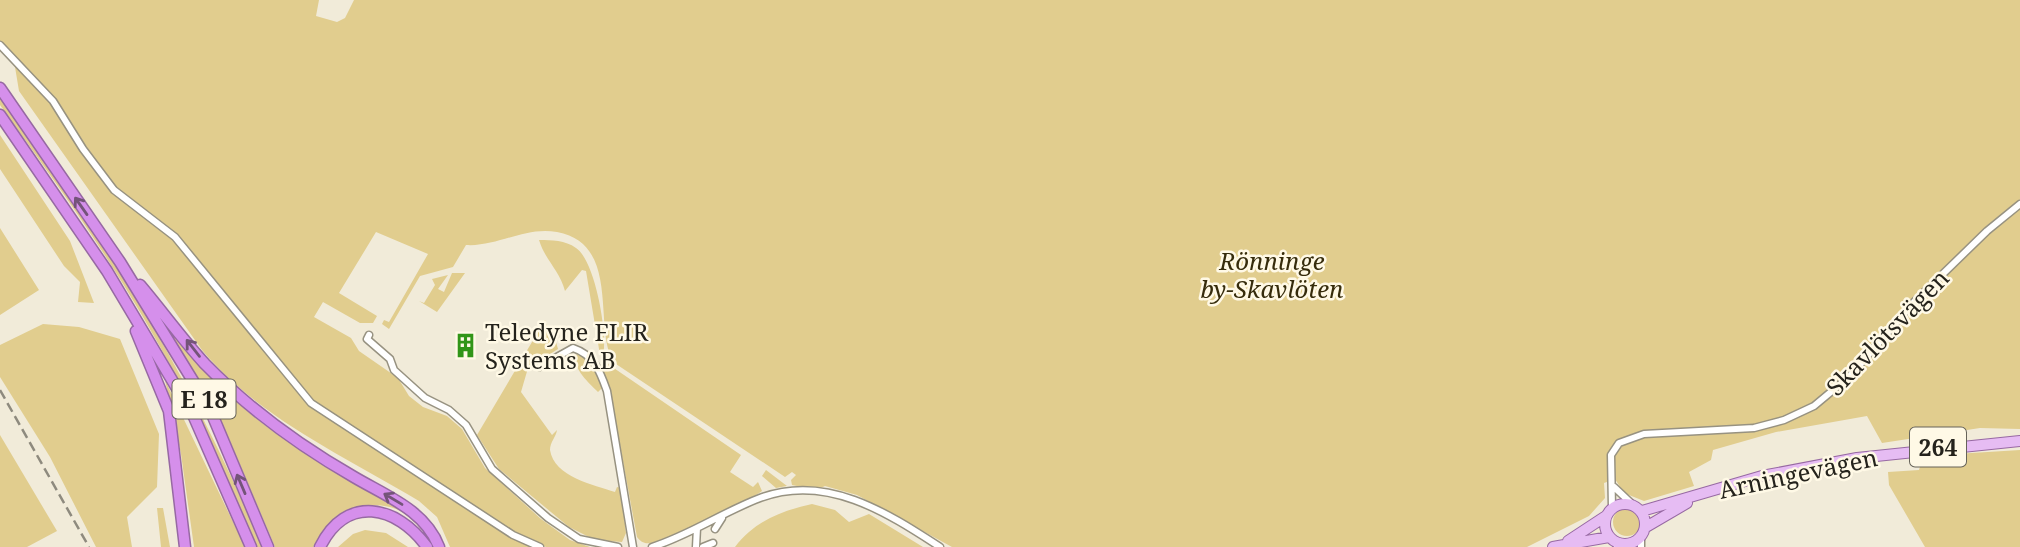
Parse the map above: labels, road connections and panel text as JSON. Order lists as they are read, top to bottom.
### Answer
{
  "streets": {
    "highway": ["E 18"],
    "main road": ["264", "Arningevägen"],
    "street": ["Skavlötsvägen"]
  },
  "crossings": [
    ["Skavlötsvägen", "Arningevägen"]
  ],
  "parks": ["Rönninge by-Skavlöten"],
  "places": {
    "building": ["Teledyne FLIR Systems AB"]
  }
}
